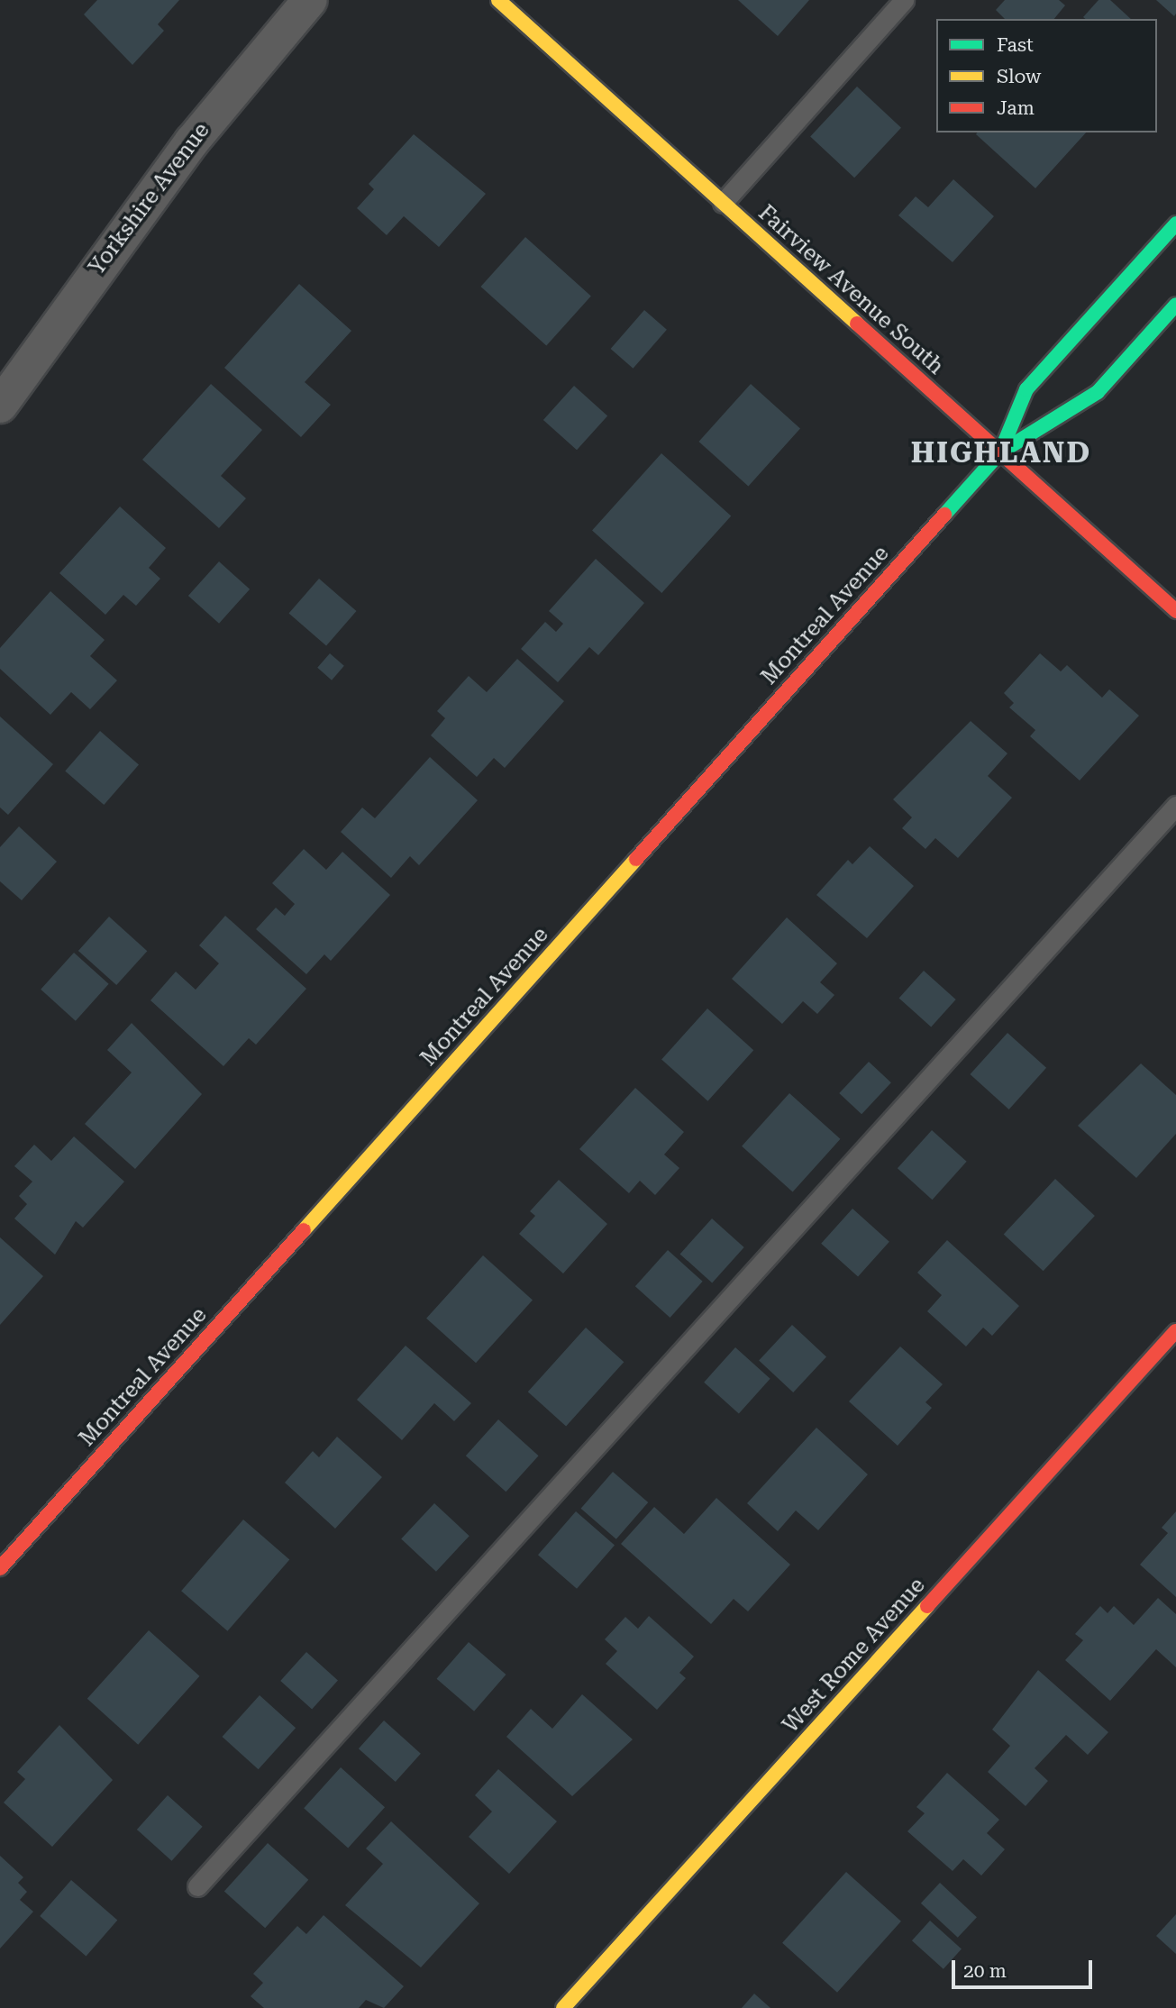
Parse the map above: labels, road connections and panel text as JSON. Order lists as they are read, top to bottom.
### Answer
{
  "streets": {
    "street": [
      "Yorkshire Avenue",
      "Fairview Avenue South",
      "Montreal Avenue",
      "West Rome Avenue"
    ]
  },
  "crossings": [
    ["Fairview Avenue South", "Montreal Avenue"]
  ],
  "districts": ["HIGHLAND"],
  "legend": ["Fast", "Slow", "Jam"],
  "scale_bar": "20 m"
}
